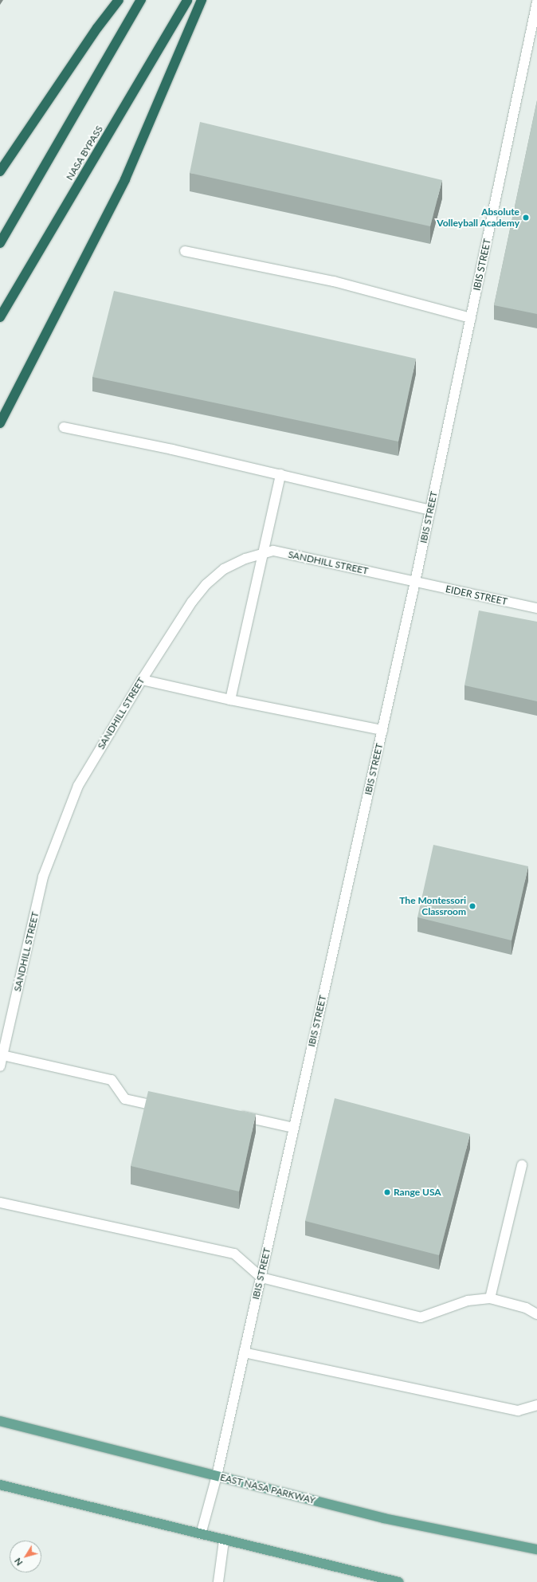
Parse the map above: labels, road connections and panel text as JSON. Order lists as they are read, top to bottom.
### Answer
{
  "streets": {
    "highway": ["NASA BYPASS"],
    "main road": ["EAST NASA PARKWAY"],
    "street": ["IBIS STREET", "SANDHILL STREET", "EIDER STREET"]
  },
  "crossings": [
    ["IBIS STREET", "SANDHILL STREET"],
    ["IBIS STREET", "EIDER STREET"],
    ["IBIS STREET", "EAST NASA PARKWAY"],
    ["SANDHILL STREET", "EIDER STREET"]
  ],
  "places": ["Absolute Volleyball Academy", "The Montessori Classroom", "Range USA"],
  "north": "bottom left"
}
